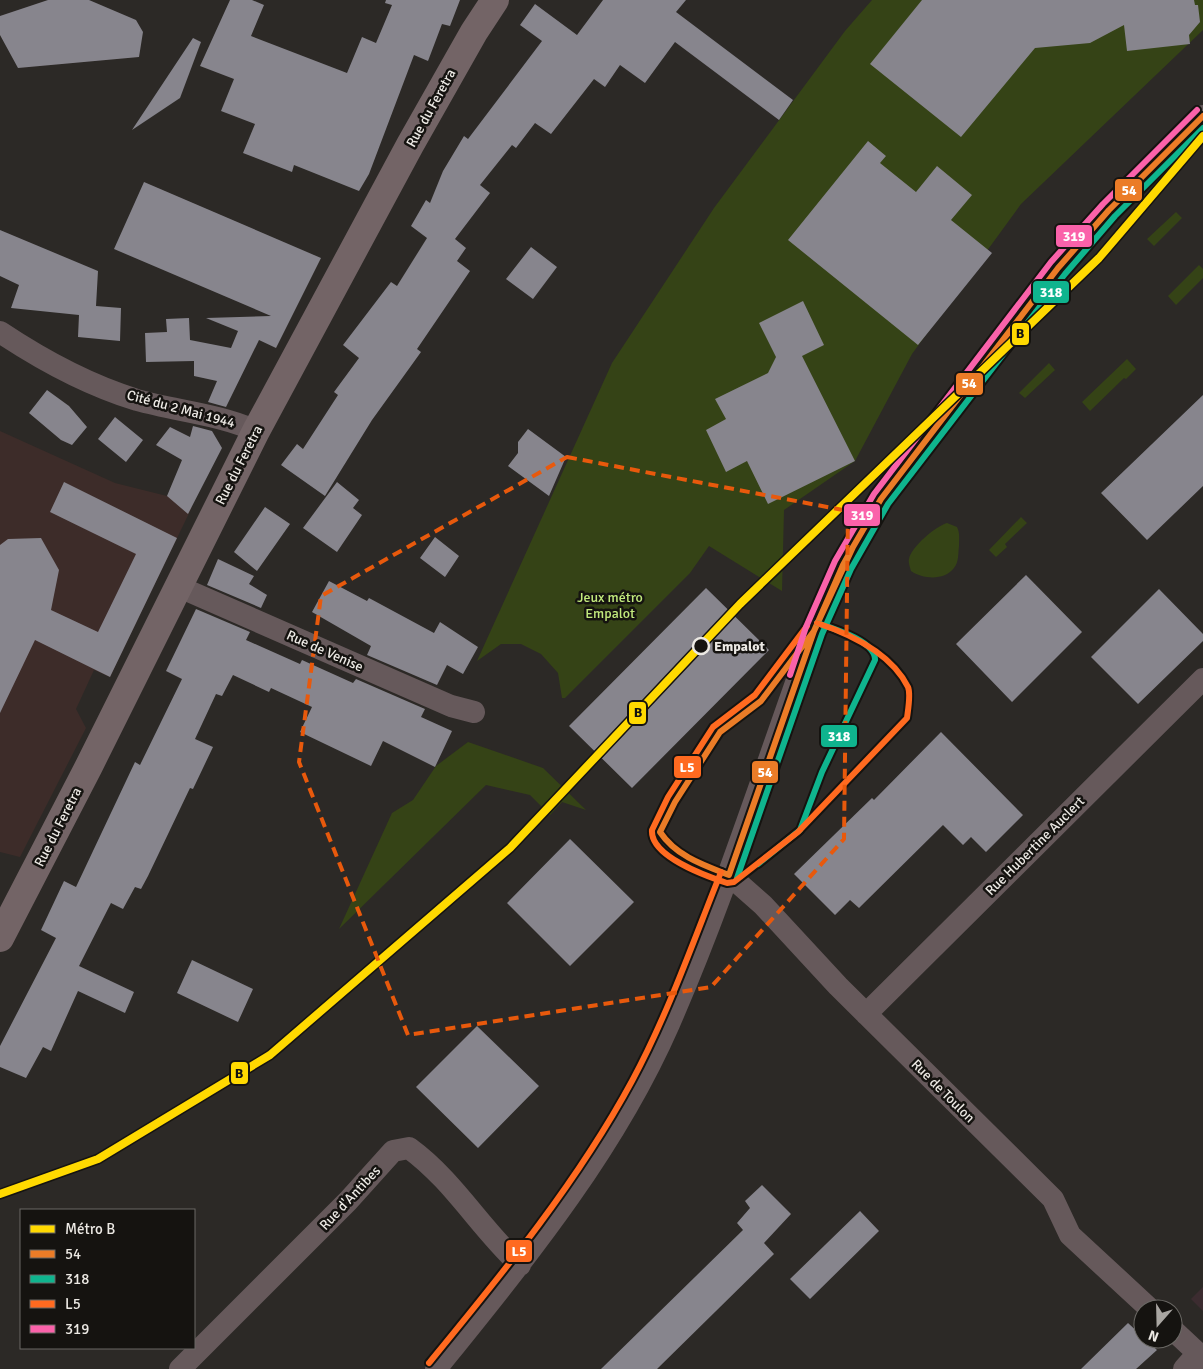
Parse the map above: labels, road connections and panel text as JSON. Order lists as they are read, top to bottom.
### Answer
{
  "streets": {
    "street": [
      "Rue du Feretra",
      "Cité du 2 Mai 1944",
      "Rue de Venise",
      "Rue Hubertine Auclert",
      "Rue de Toulon",
      "Rue d'Antibes"
    ]
  },
  "crossings": [
    ["Rue du Feretra", "Cité du 2 Mai 1944"],
    ["Rue du Feretra", "Rue de Venise"],
    ["Rue Hubertine Auclert", "Rue de Toulon"]
  ],
  "parks": ["Jeux métro Empalot"],
  "places": ["Empalot"],
  "lines": [
    "transit line 319",
    "transit line 54",
    "transit line 318",
    "metro line B",
    "transit line L5"
  ],
  "legend": [
    "Métro B",
    "54",
    "318",
    "L5",
    "319"
  ],
  "north": "bottom"
}
